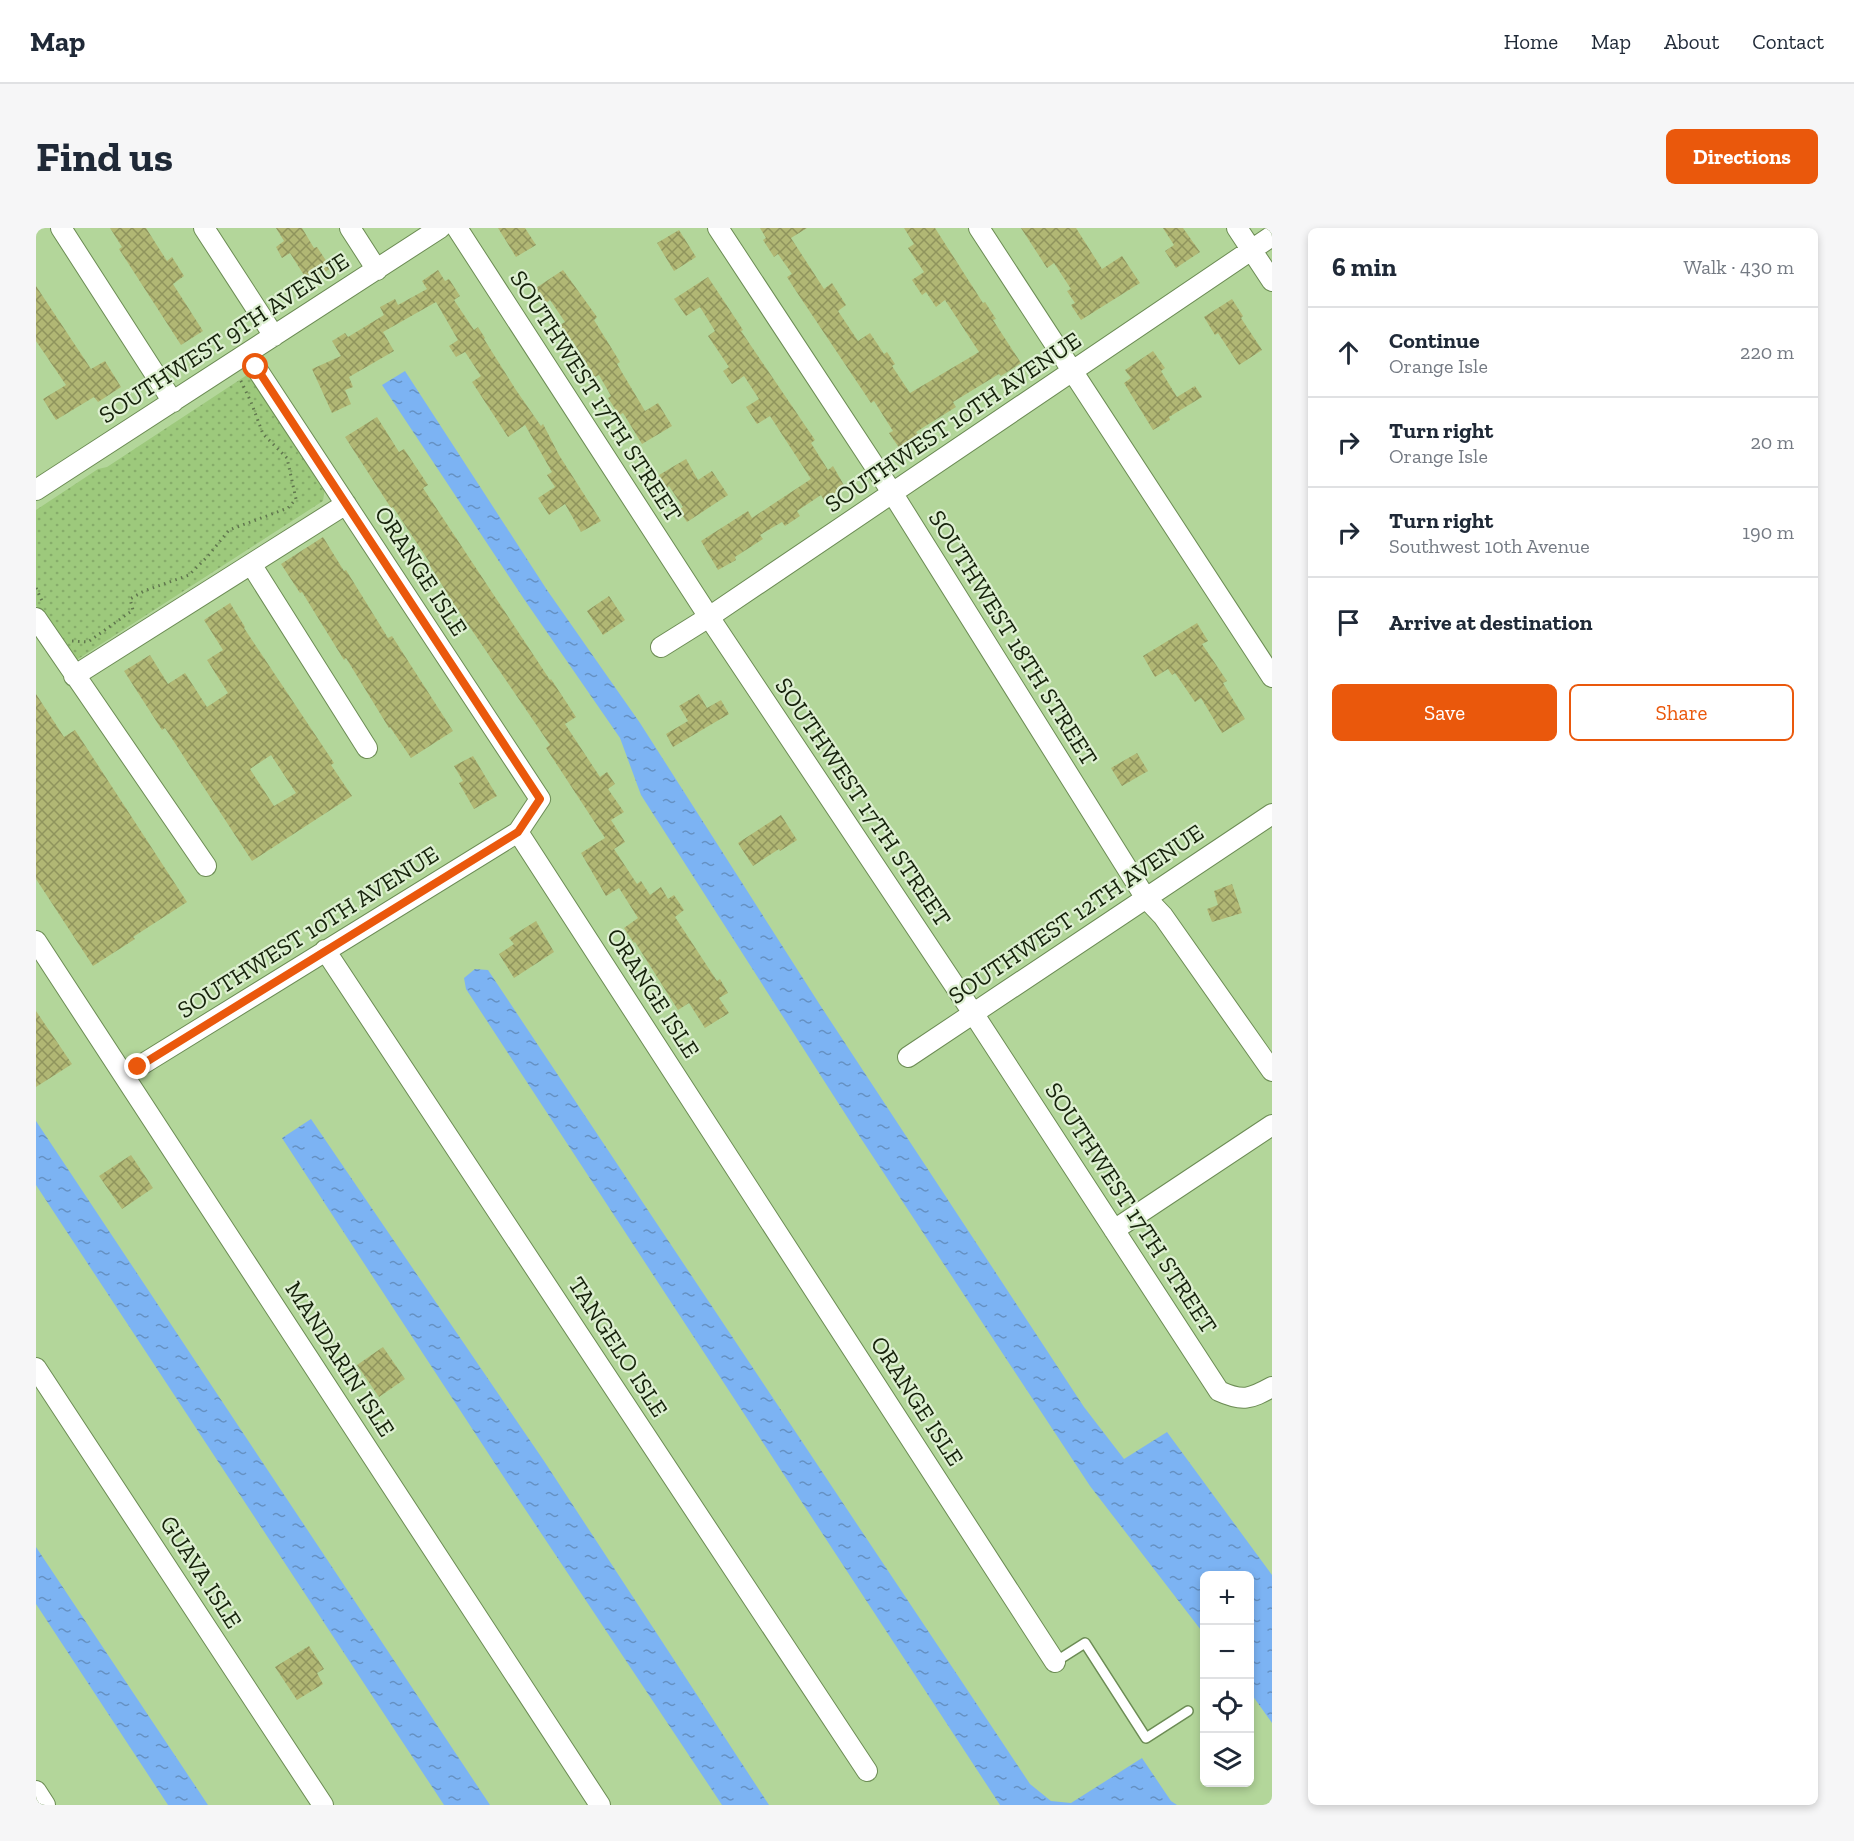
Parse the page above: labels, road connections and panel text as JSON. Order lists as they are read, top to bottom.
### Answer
{
  "streets": {
    "street": [
      "SOUTHWEST 9TH AVENUE",
      "SOUTHWEST 17TH STREET",
      "SOUTHWEST 10TH AVENUE",
      "ORANGE ISLE",
      "SOUTHWEST 18TH STREET",
      "SOUTHWEST 12TH AVENUE",
      "TANGELO ISLE",
      "MANDARIN ISLE",
      "GUAVA ISLE"
    ]
  },
  "crossings": [
    ["SOUTHWEST 9TH AVENUE", "ORANGE ISLE"],
    ["SOUTHWEST 17TH STREET", "SOUTHWEST 10TH AVENUE"],
    ["SOUTHWEST 17TH STREET", "SOUTHWEST 12TH AVENUE"],
    ["SOUTHWEST 10TH AVENUE", "ORANGE ISLE"],
    ["SOUTHWEST 10TH AVENUE", "SOUTHWEST 18TH STREET"],
    ["SOUTHWEST 10TH AVENUE", "TANGELO ISLE"],
    ["SOUTHWEST 10TH AVENUE", "MANDARIN ISLE"],
    ["SOUTHWEST 18TH STREET", "SOUTHWEST 12TH AVENUE"]
  ],
  "page": {
    "header": "Map",
    "nav": [
      "Home",
      "Map",
      "About",
      "Contact"
    ],
    "buttons": [
      "Directions",
      ["Save", "Share"]
    ],
    "title": "Find us",
    "heading": ["6 min", "Walk · 430 m"],
    "list": [
      ["Continue", "Orange Isle", "220 m"],
      ["Turn right", "Orange Isle", "20 m"],
      ["Turn right", "Southwest 10th Avenue", "190 m"],
      "Arrive at destination"
    ],
    "map_buttons": ["+", "−"]
  }
}
